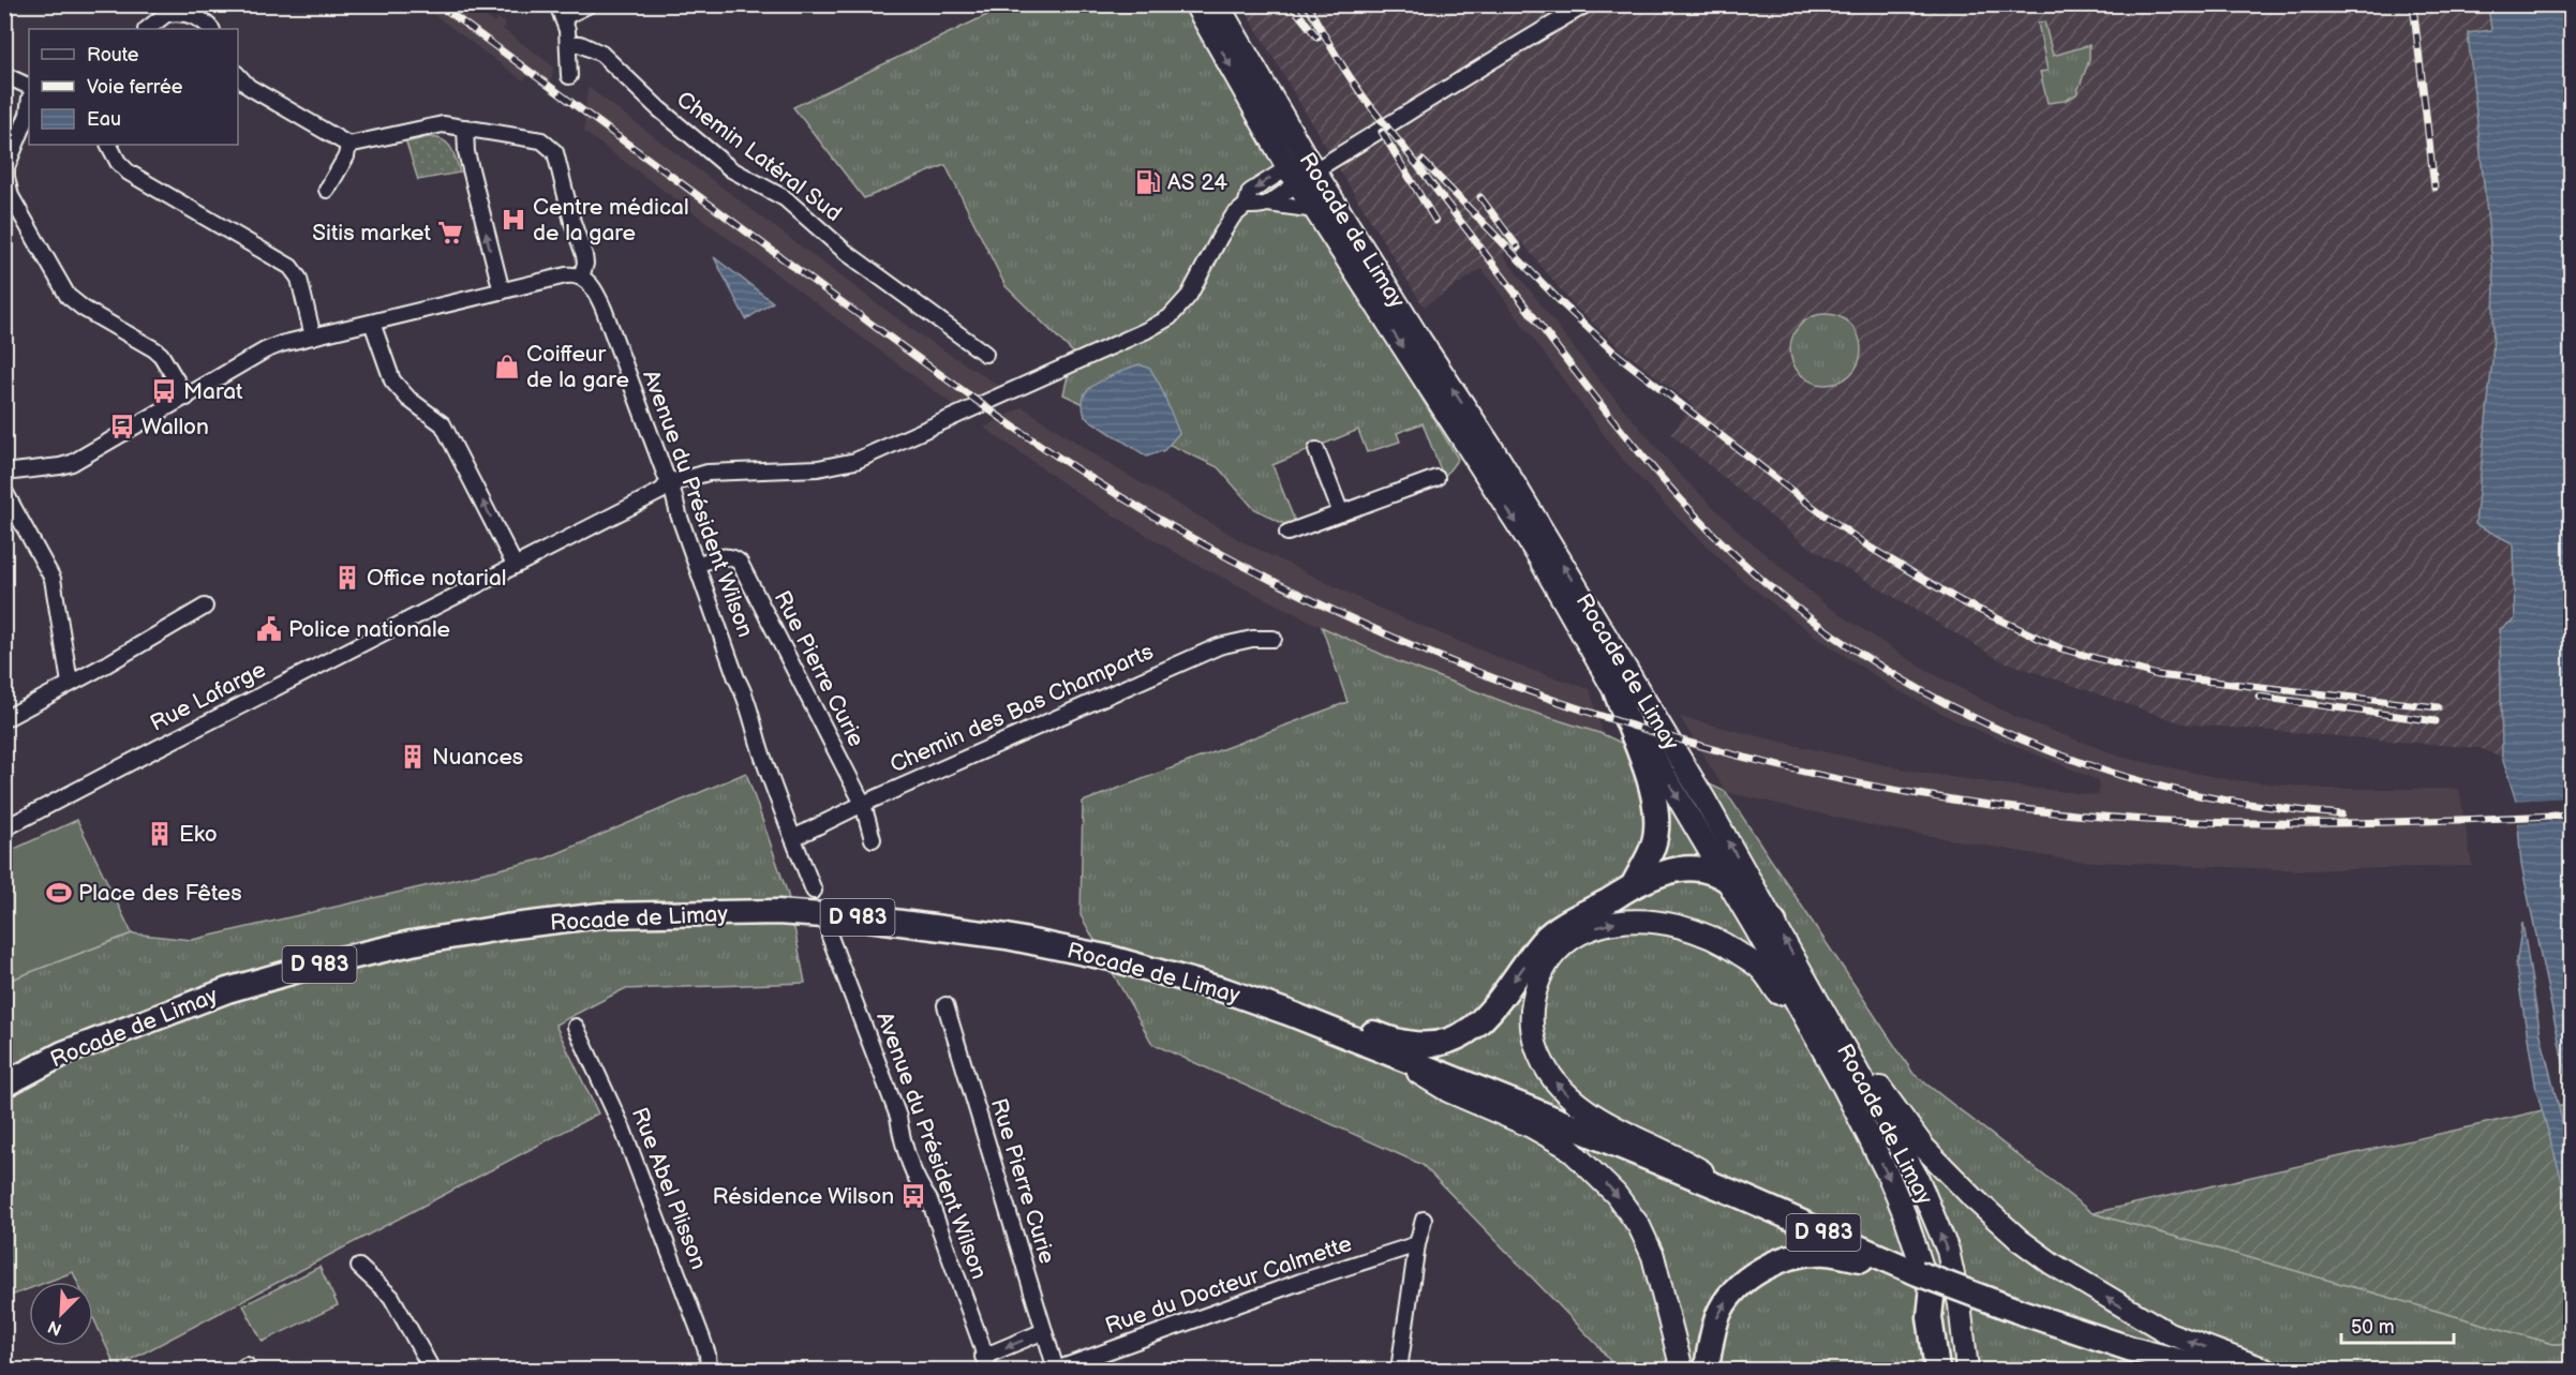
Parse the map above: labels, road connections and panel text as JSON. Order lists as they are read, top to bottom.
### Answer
{
  "streets": {
    "main road": ["Rocade de Limay", "D 983"],
    "street": [
      "Chemin Latéral Sud",
      "Avenue du Président Wilson",
      "Rue Pierre Curie",
      "Rue Lafarge",
      "Chemin des Bas Champarts",
      "Rue Abel Plisson",
      "Rue du Docteur Calmette"
    ]
  },
  "crossings": [
    ["Rocade de Limay", "D 983"],
    ["Avenue du Président Wilson", "Rue Pierre Curie"],
    ["Avenue du Président Wilson", "Rue Lafarge"],
    ["Avenue du Président Wilson", "Chemin des Bas Champarts"],
    ["Rue Pierre Curie", "Chemin des Bas Champarts"],
    ["Rue Pierre Curie", "Rue du Docteur Calmette"]
  ],
  "places": {
    "fuel station": ["AS 24"],
    "hospital": ["Centre médical de la gare"],
    "supermarket": ["Sitis market"],
    "shop": ["Coiffeur de la gare"],
    "bus stop": ["Marat", "Wallon", "Résidence Wilson"],
    "building": ["Office notarial", "Nuances", "Eko"],
    "public building": ["Police nationale"],
    "sports": ["Place des Fêtes"]
  },
  "legend": ["Route", "Voie ferrée", "Eau"],
  "scale_bar": "50 m",
  "north": "bottom left"
}
